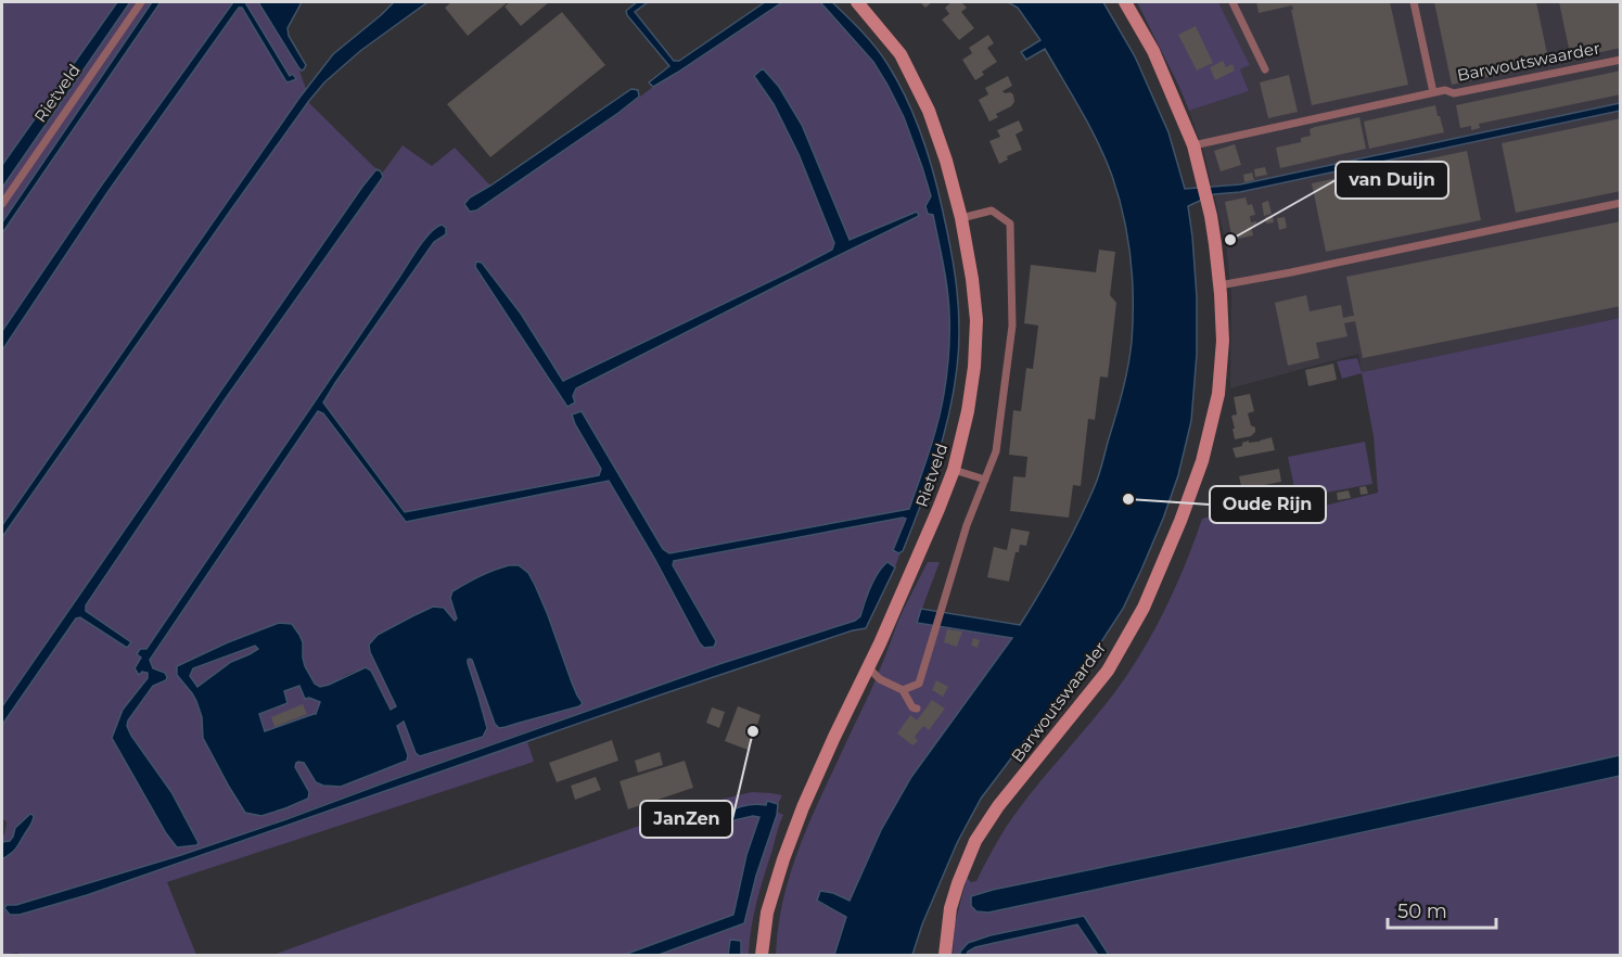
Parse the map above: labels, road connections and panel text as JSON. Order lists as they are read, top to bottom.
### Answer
{
  "streets": {
    "street": ["Barwoutswaarder", "Rietveld"]
  },
  "places": ["van Duijn", "Oude Rijn", "JanZen"],
  "scale_bar": "50 m"
}
